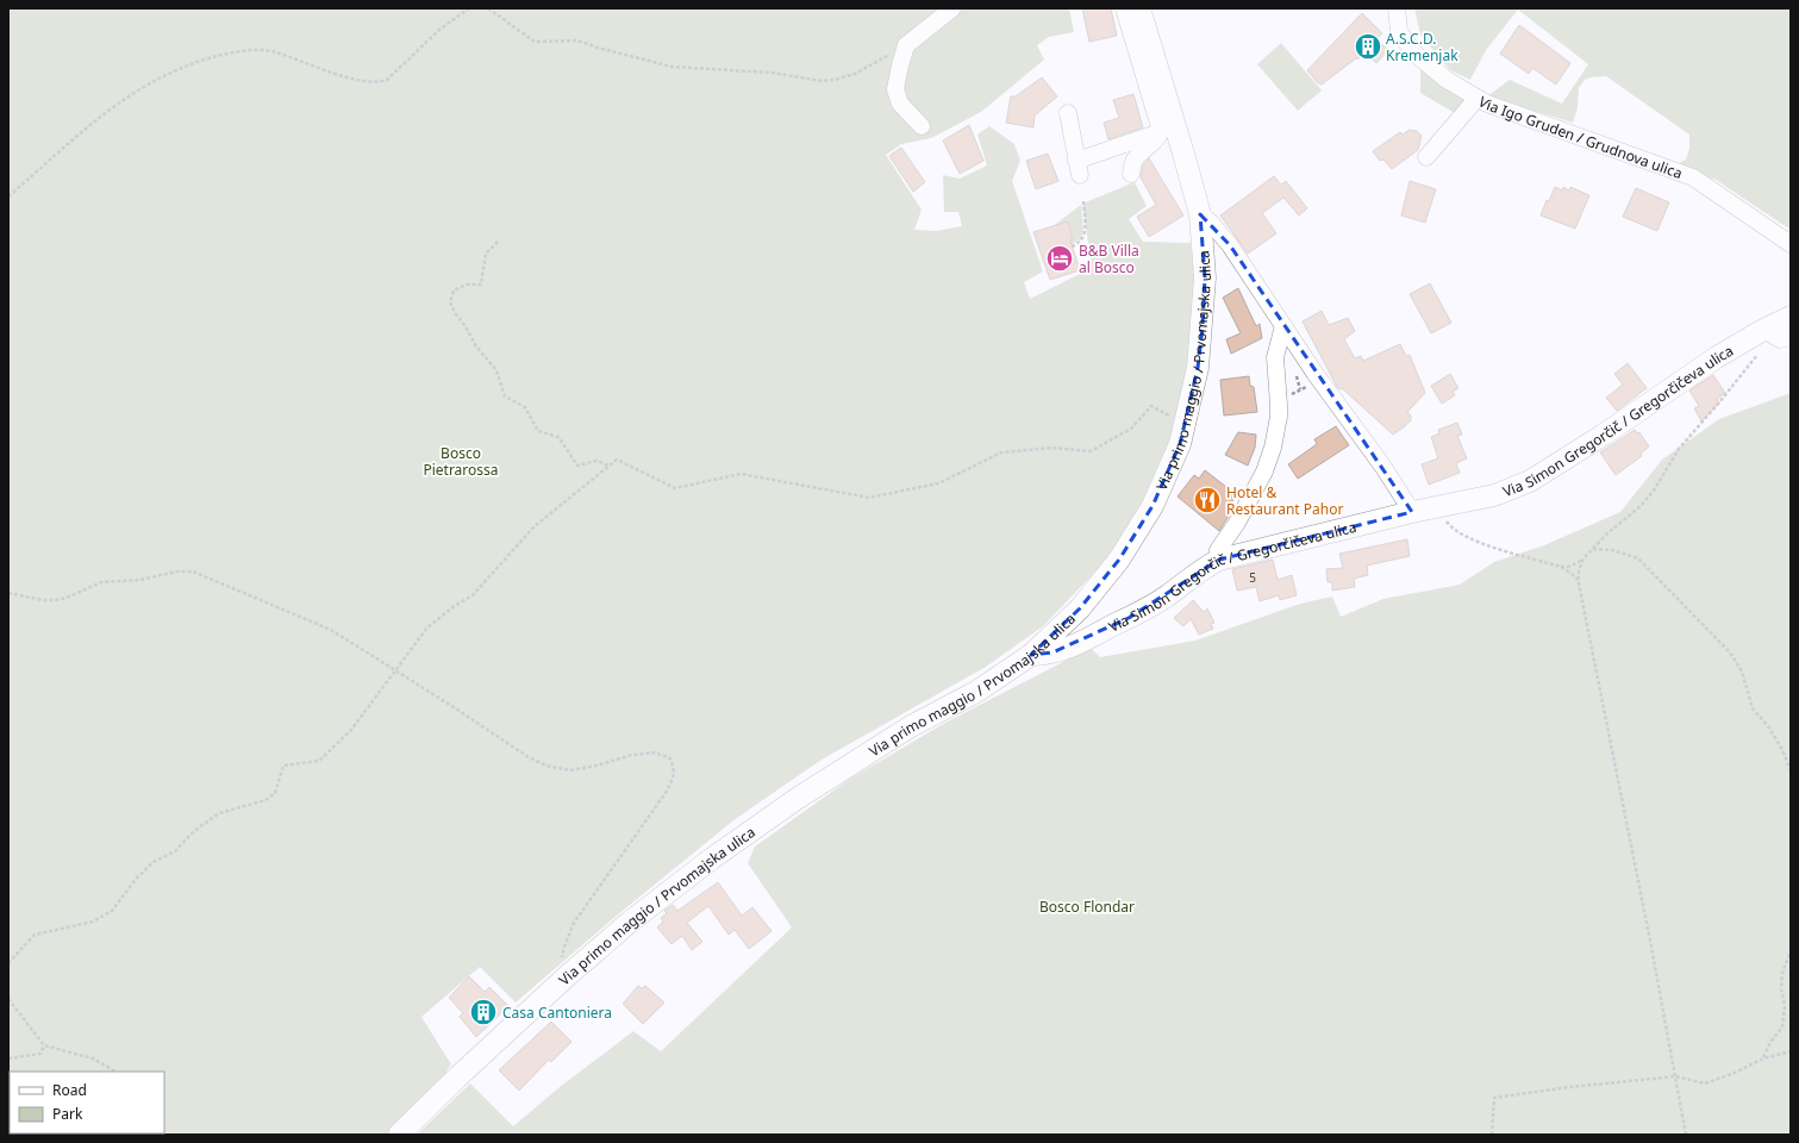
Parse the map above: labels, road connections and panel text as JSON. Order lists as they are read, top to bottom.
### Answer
{
  "streets": {
    "main road": ["Via primo maggio / Prvomajska ulica", "Via Simon Gregorčič / Gregorčičeva ulica"],
    "street": ["Via Igo Gruden / Grudnova ulica"]
  },
  "crossings": [
    ["Via primo maggio / Prvomajska ulica", "Via Simon Gregorčič / Gregorčičeva ulica"]
  ],
  "parks": ["Bosco Pietrarossa", "Bosco Flondar"],
  "places": {
    "building": ["A.S.C.D. Kremenjak", "Casa Cantoniera"],
    "hotel": ["B&B Villa al Bosco"],
    "restaurant": ["Hotel & Restaurant Pahor"]
  },
  "house_numbers": ["5"],
  "legend": ["Road", "Park"]
}
